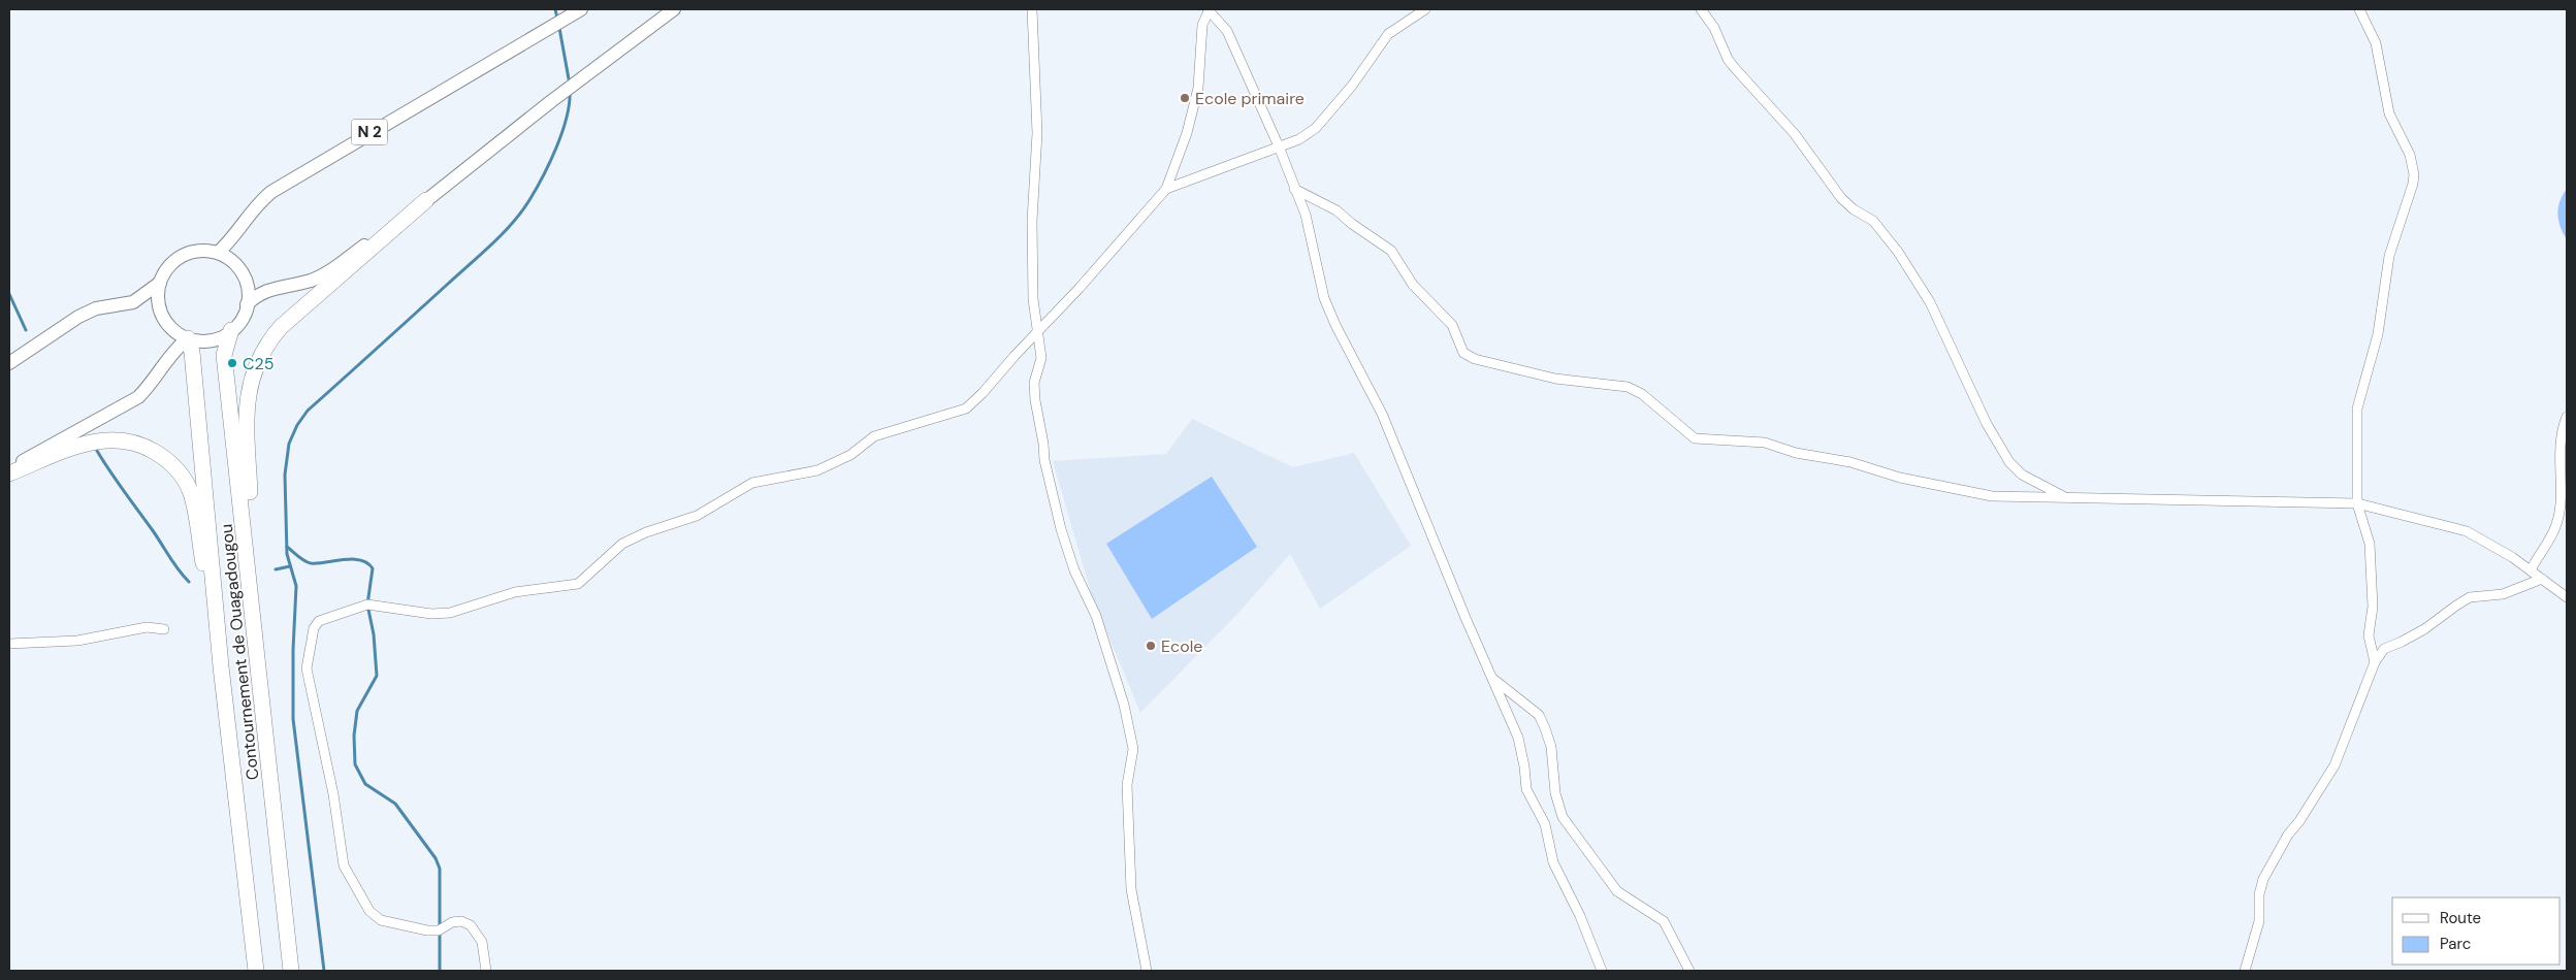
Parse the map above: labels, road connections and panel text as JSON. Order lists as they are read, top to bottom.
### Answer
{
  "streets": {
    "highway": ["Contournement de Ouagadougou"],
    "main road": ["N 2"]
  },
  "crossings": [
    ["N 2", "Contournement de Ouagadougou"]
  ],
  "places": ["Ecole primaire", "C25", "Ecole"],
  "legend": ["Route", "Parc"]
}
